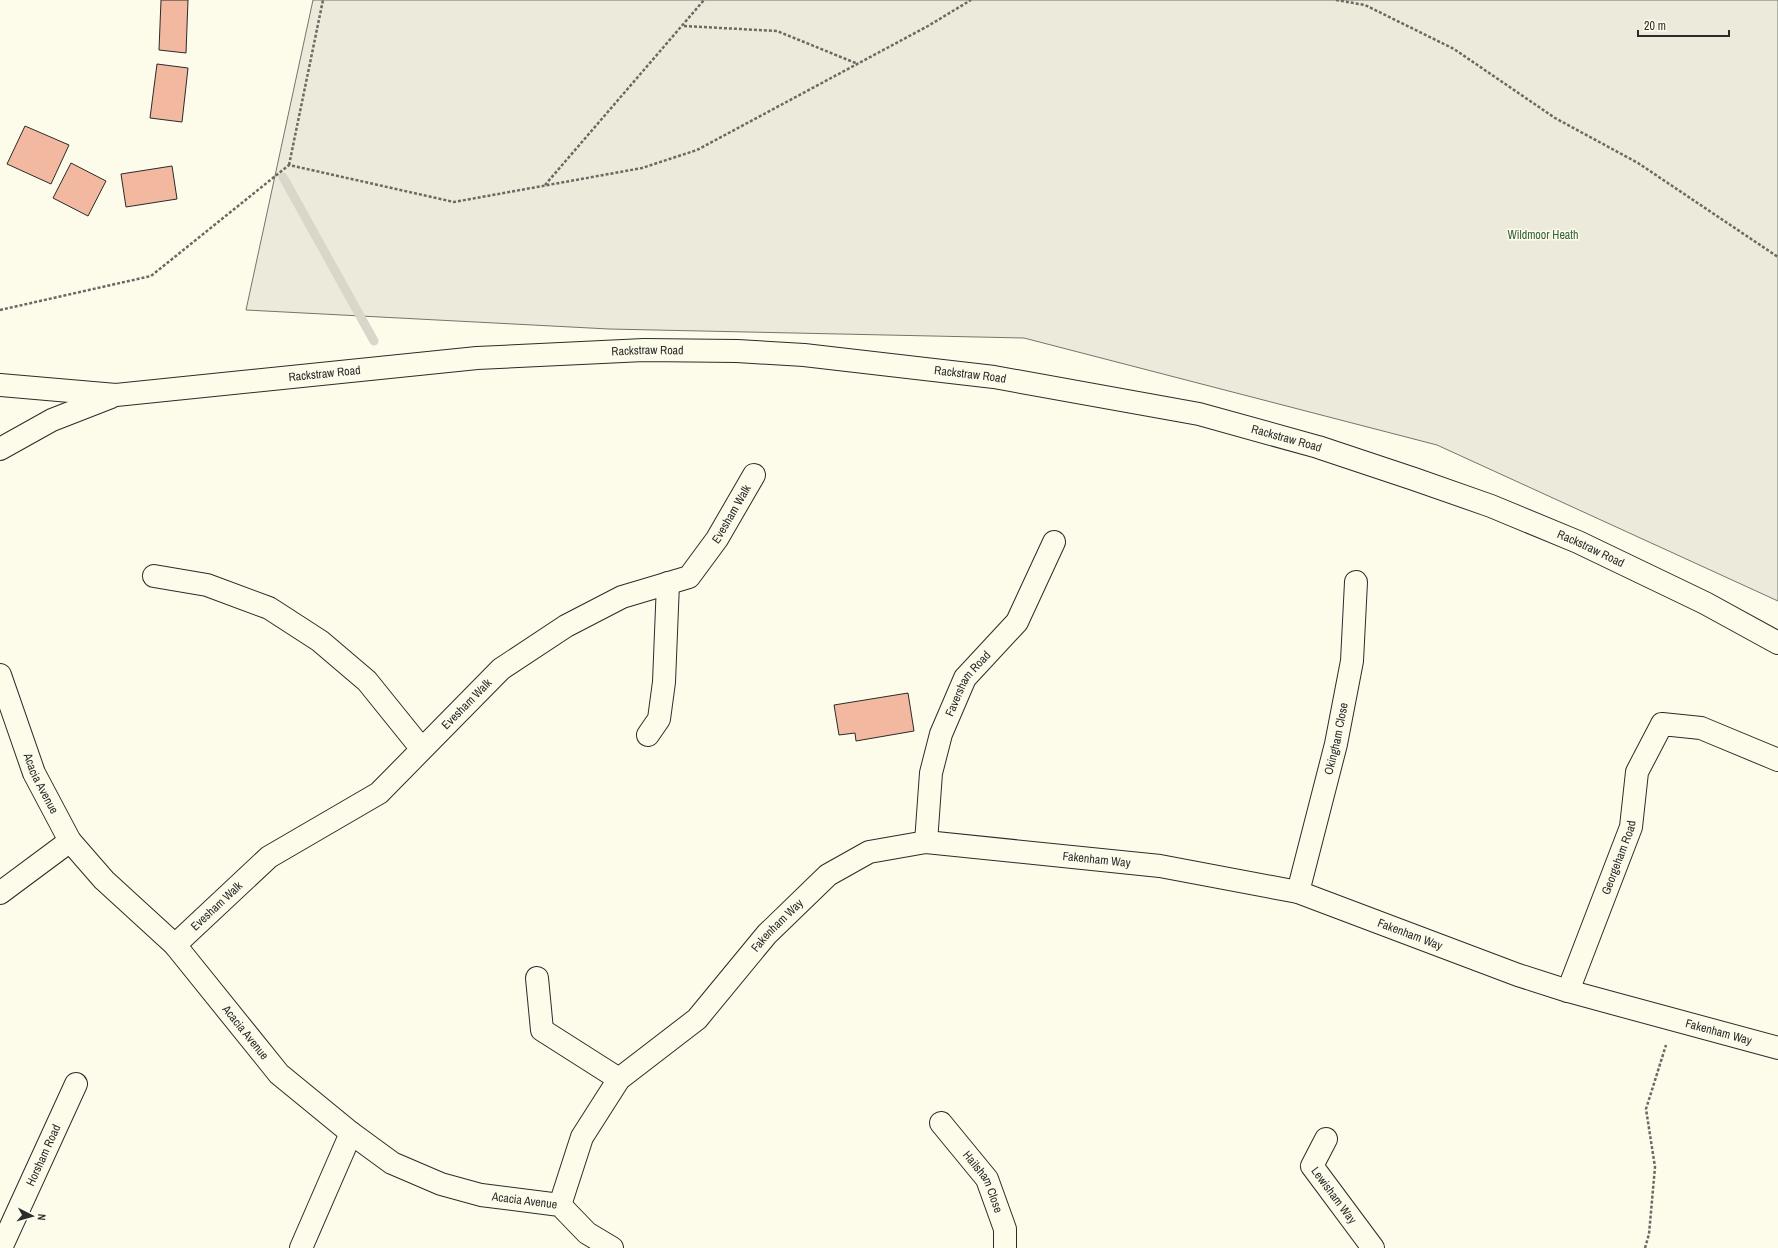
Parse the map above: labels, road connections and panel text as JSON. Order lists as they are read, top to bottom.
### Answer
{
  "streets": {
    "street": [
      "Rackstraw Road",
      "Evesham Walk",
      "Faversham Road",
      "Okingham Close",
      "Acacia Avenue",
      "Georgeham Road",
      "Fakenham Way",
      "Horsham Road",
      "Hailsham Close",
      "Lewisham Way"
    ]
  },
  "crossings": [
    ["Evesham Walk", "Acacia Avenue"],
    ["Faversham Road", "Fakenham Way"],
    ["Okingham Close", "Fakenham Way"],
    ["Acacia Avenue", "Fakenham Way"],
    ["Georgeham Road", "Fakenham Way"]
  ],
  "parks": ["Wildmoor Heath"],
  "scale_bar": "20 m",
  "north": "right"
}
